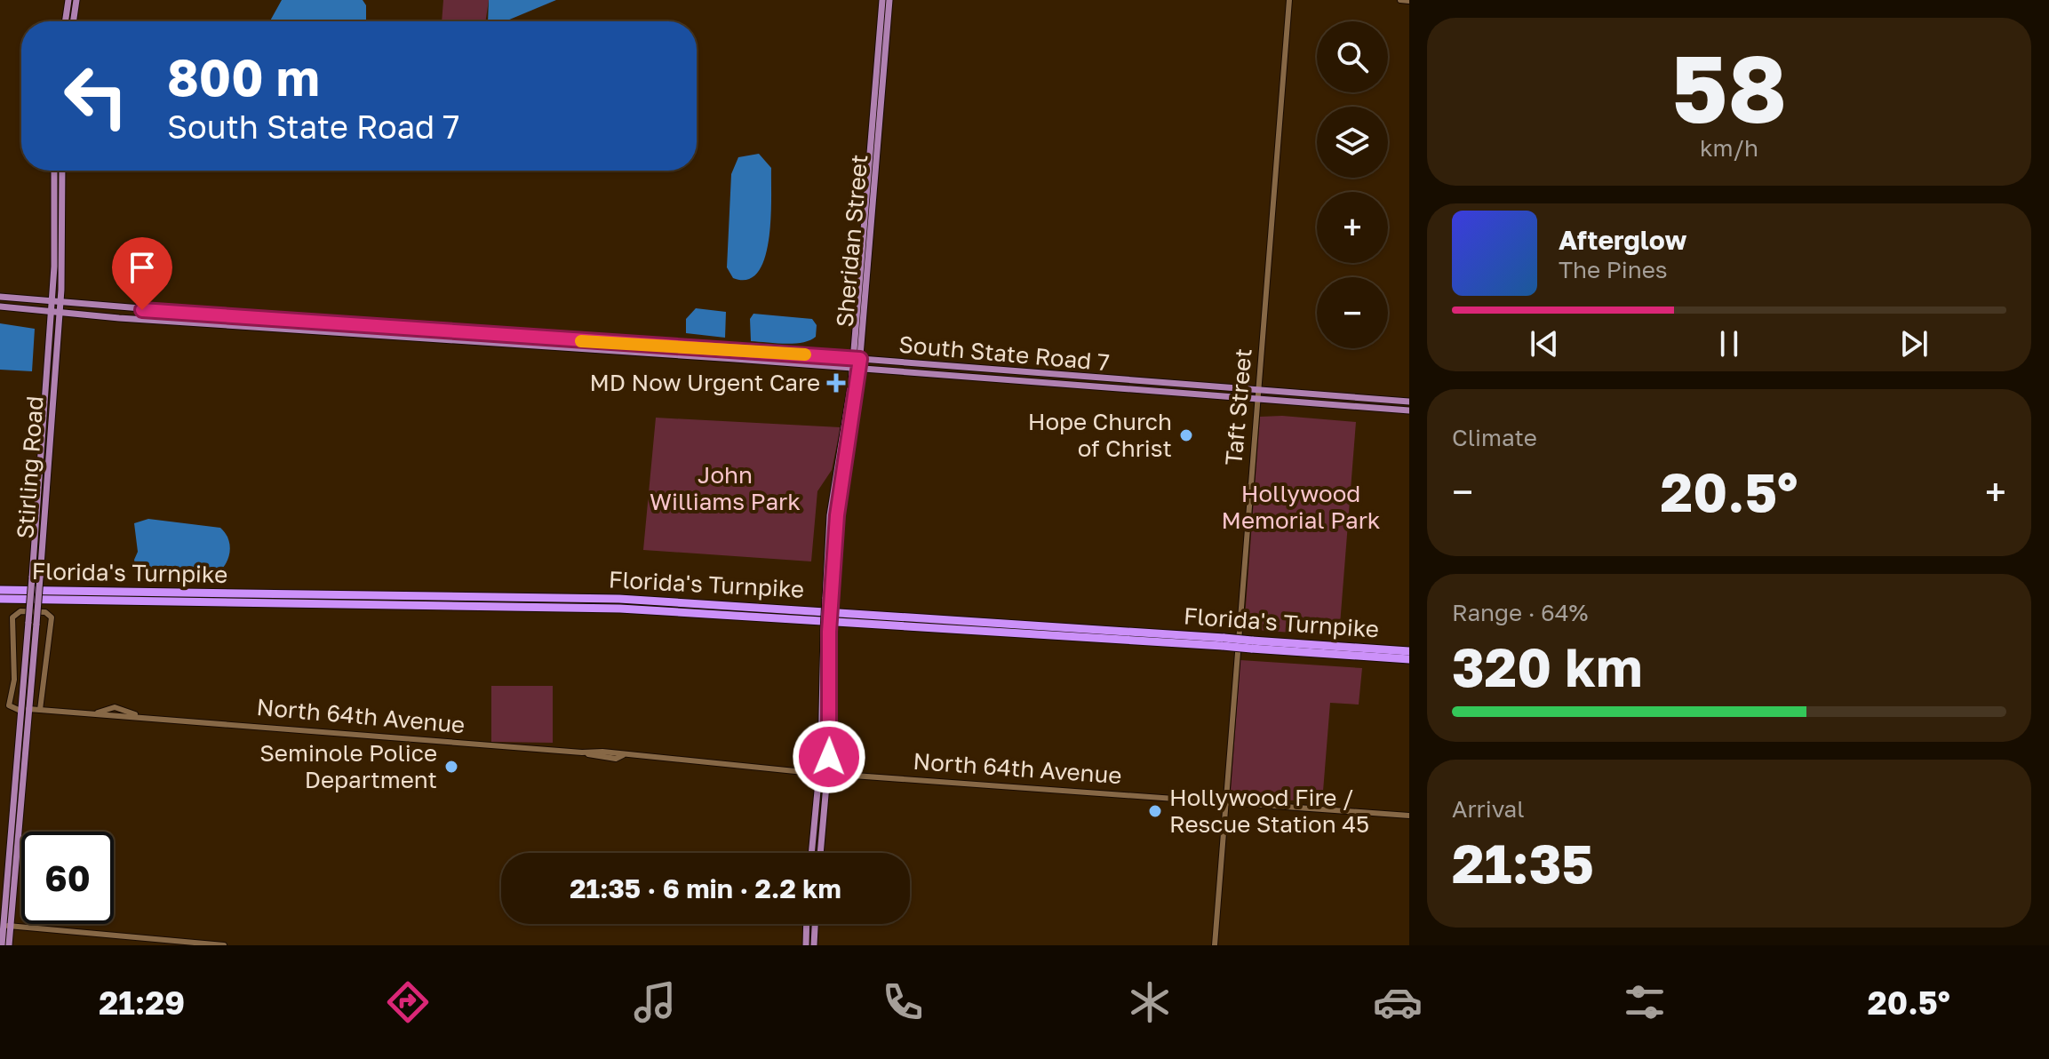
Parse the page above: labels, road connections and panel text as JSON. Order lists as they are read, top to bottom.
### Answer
{
  "streets": {
    "highway": ["Florida's Turnpike"],
    "main road": ["Sheridan Street", "South State Road 7", "Stirling Road"],
    "street": ["Taft Street", "North 64th Avenue"]
  },
  "crossings": [
    ["Sheridan Street", "South State Road 7"],
    ["Sheridan Street", "North 64th Avenue"],
    ["South State Road 7", "Taft Street"],
    ["South State Road 7", "Stirling Road"],
    ["Taft Street", "North 64th Avenue"],
    ["Stirling Road", "North 64th Avenue"]
  ],
  "parks": ["John Williams Park", "Hollywood Memorial Park"],
  "places": {
    "health": ["MD Now Urgent Care"],
    "other": ["Hope Church of Christ", "Seminole Police Department", "Hollywood Fire / Rescue Station 45"]
  },
  "page": {
    "tile": [
      ["58", "km/h"],
      "Climate",
      ["Range · 64%", "320 km"],
      ["Arrival", "21:35"]
    ],
    "map_buttons": ["+", "−"],
    "turn": ["800 m", "South State Road 7"],
    "song": ["Afterglow", "The Pines"],
    "heat": ["−", "20.5°", "+"],
    "limit": "60",
    "trip": "21:35 · 6 min · 2.2 km",
    "tabs": ["21:29", "20.5°"]
  }
}
